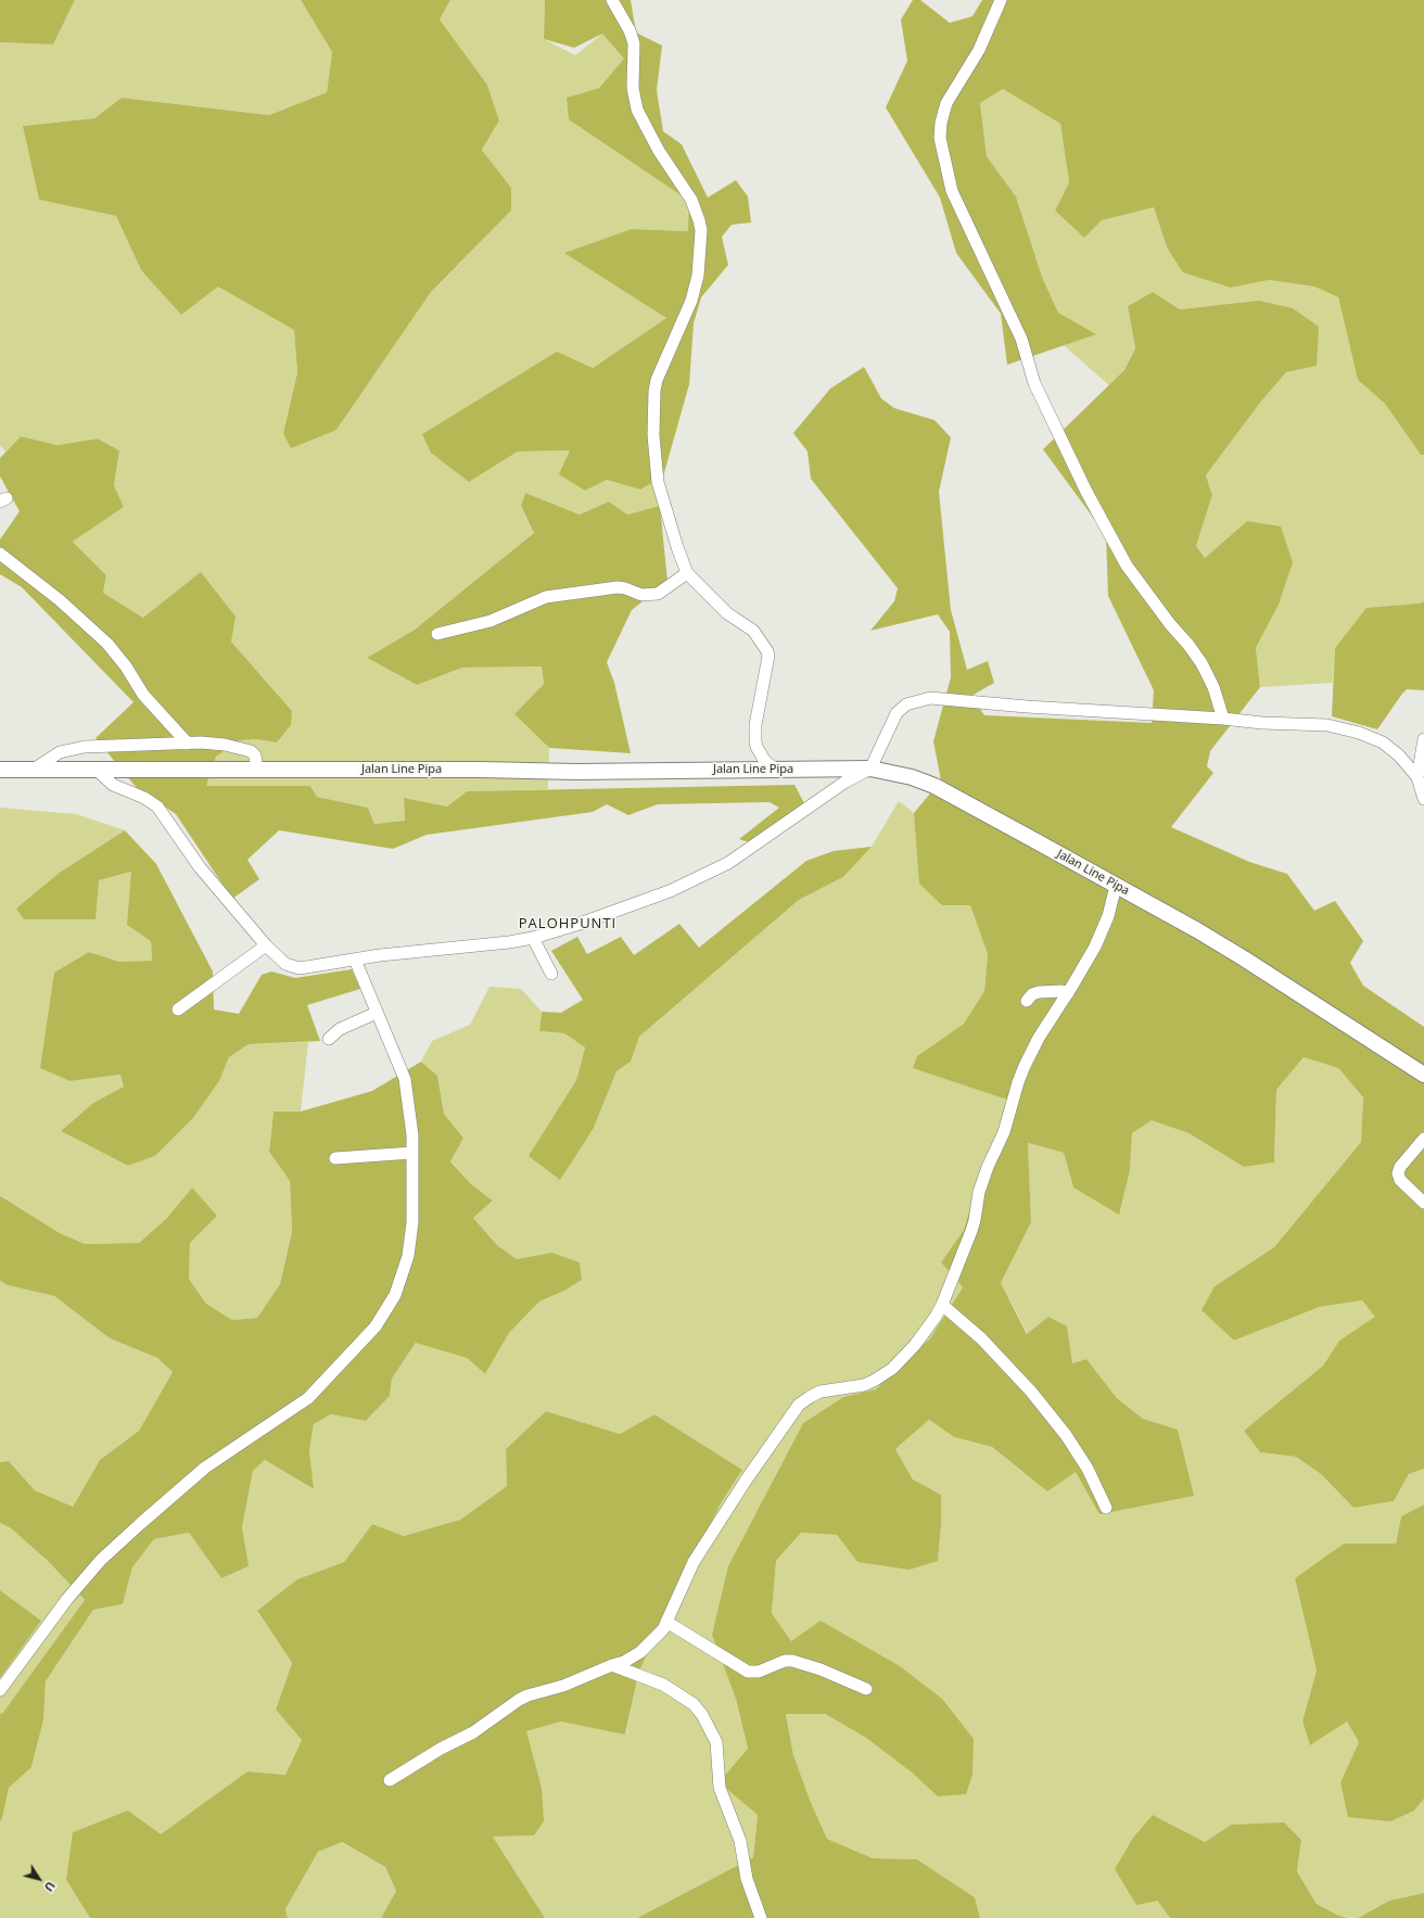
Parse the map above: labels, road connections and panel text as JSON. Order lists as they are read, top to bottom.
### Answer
{
  "streets": {
    "main road": ["Jalan Line Pipa"]
  },
  "districts": ["PALOHPUNTI"],
  "north": "bottom right"
}
